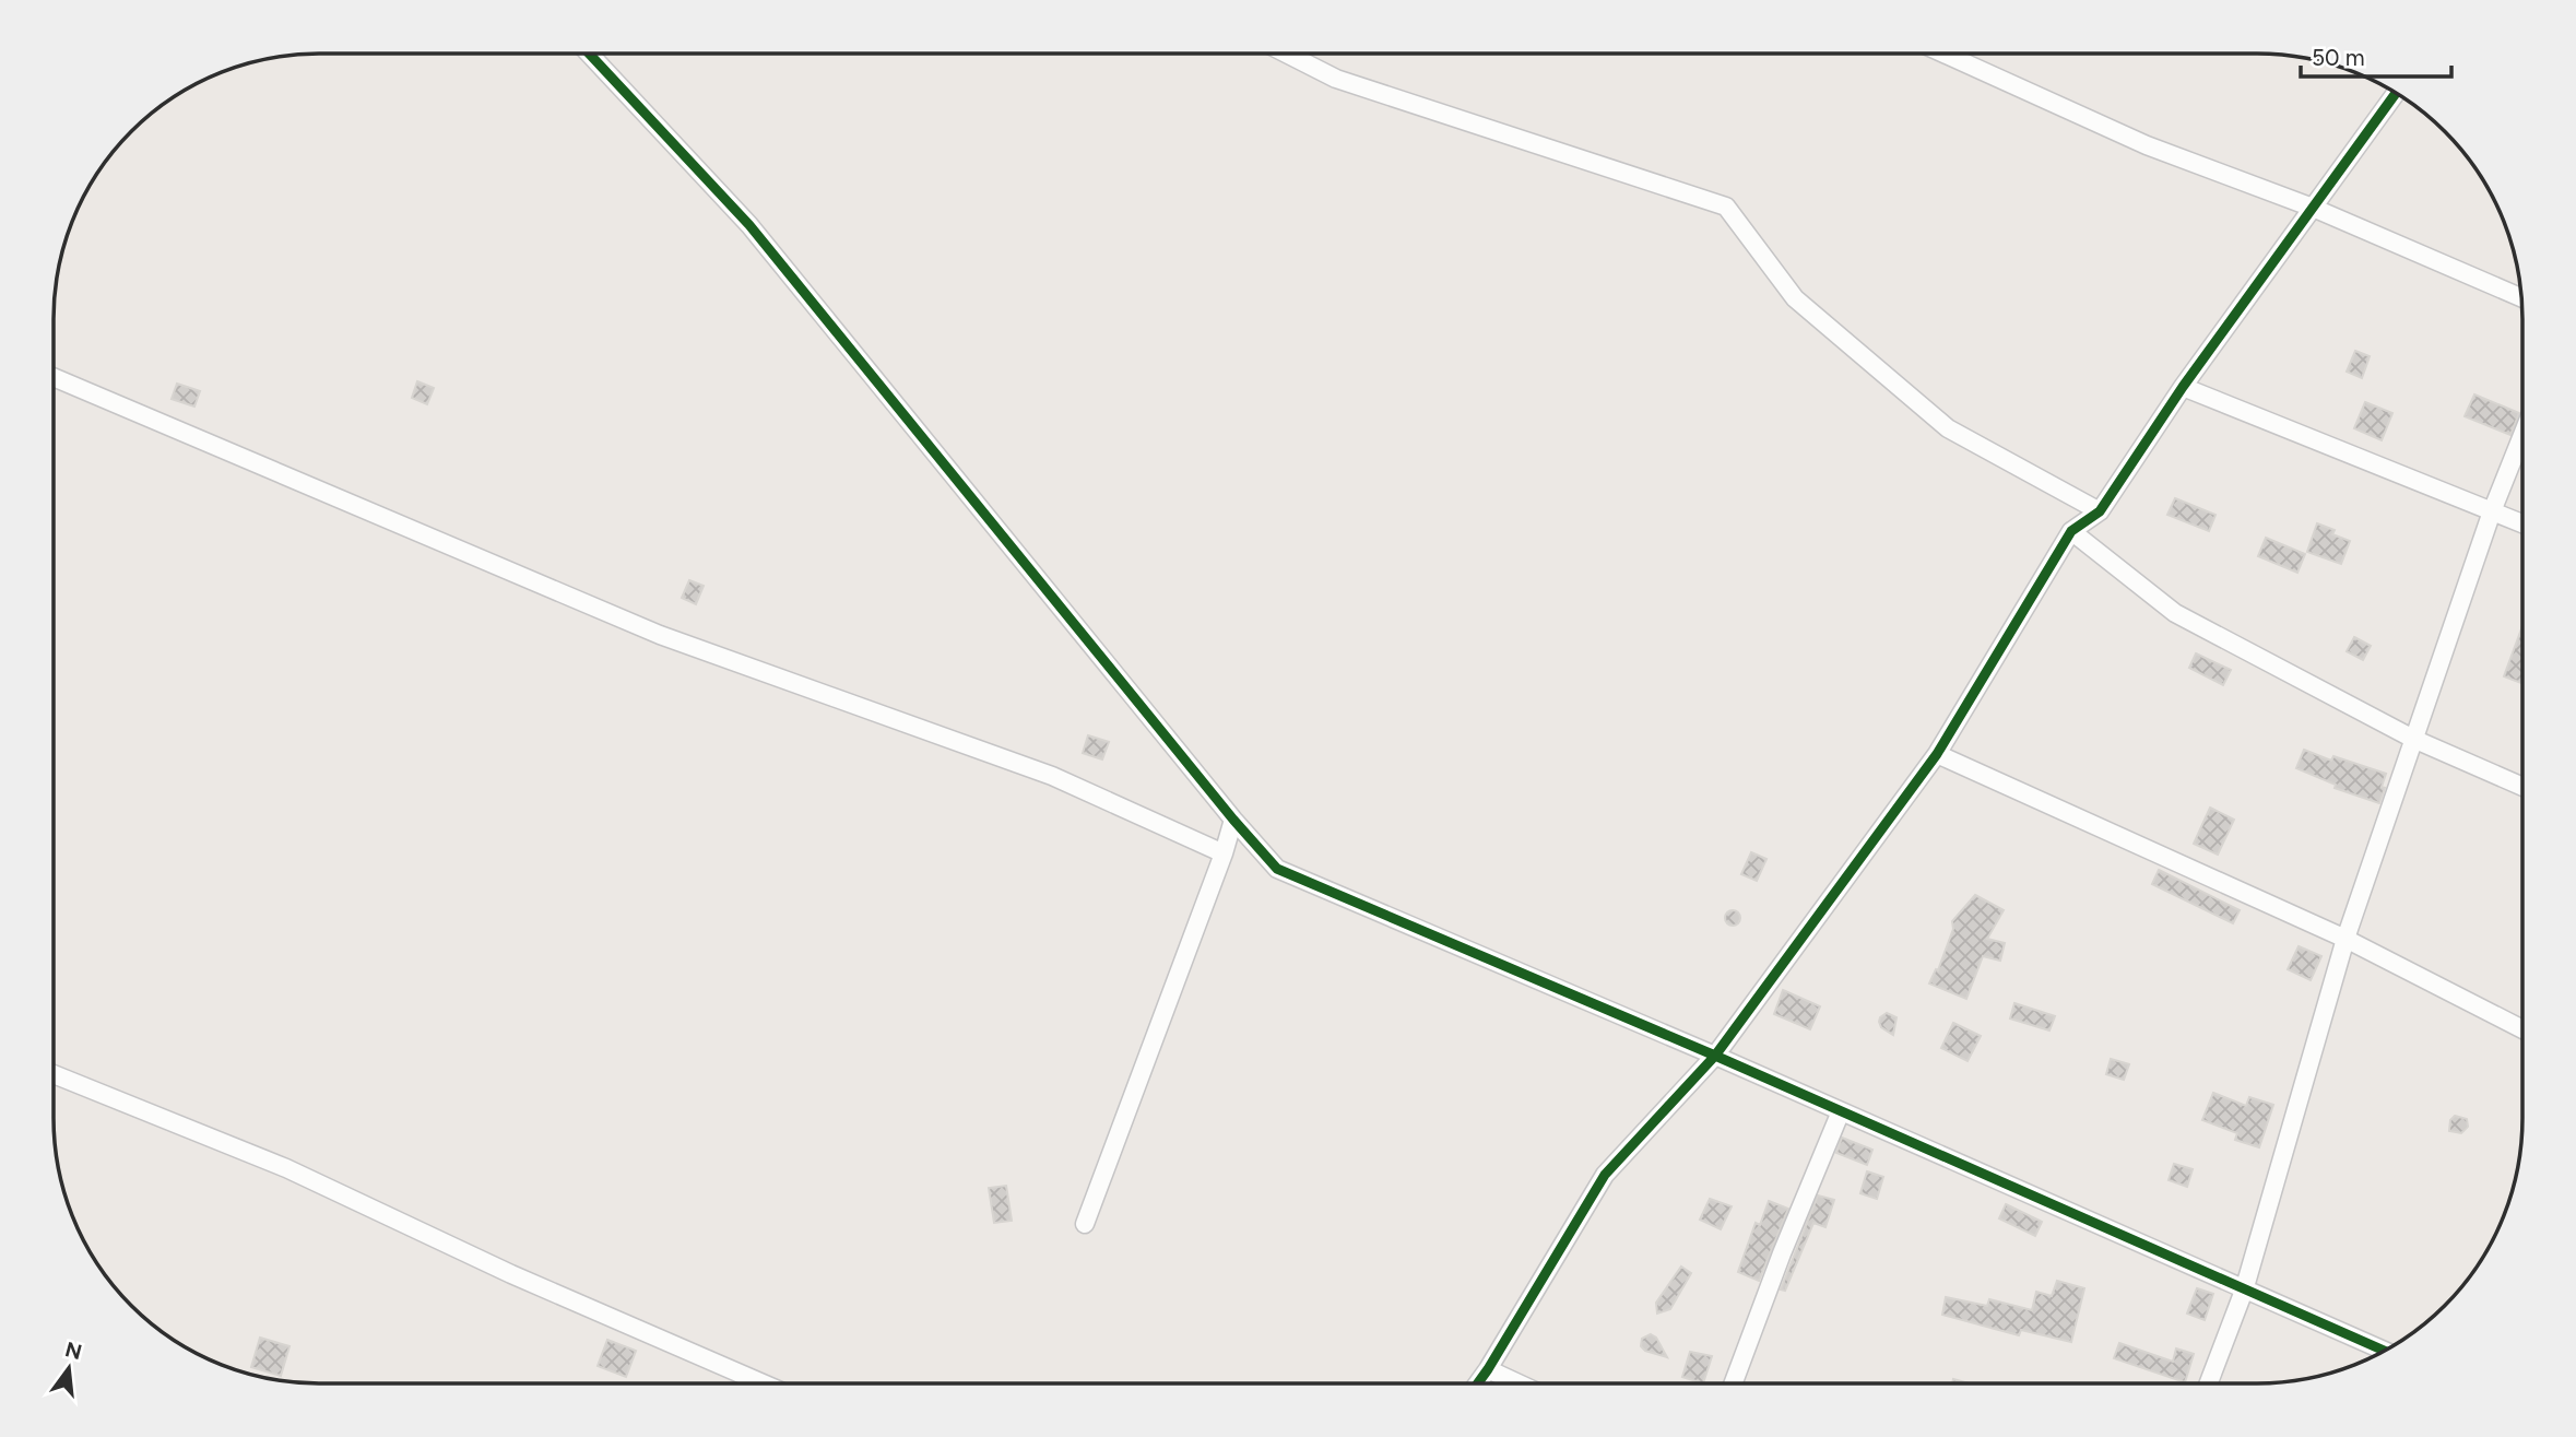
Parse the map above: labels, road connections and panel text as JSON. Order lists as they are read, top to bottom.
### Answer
{
  "scale_bar": "50 m",
  "north": "top"
}
